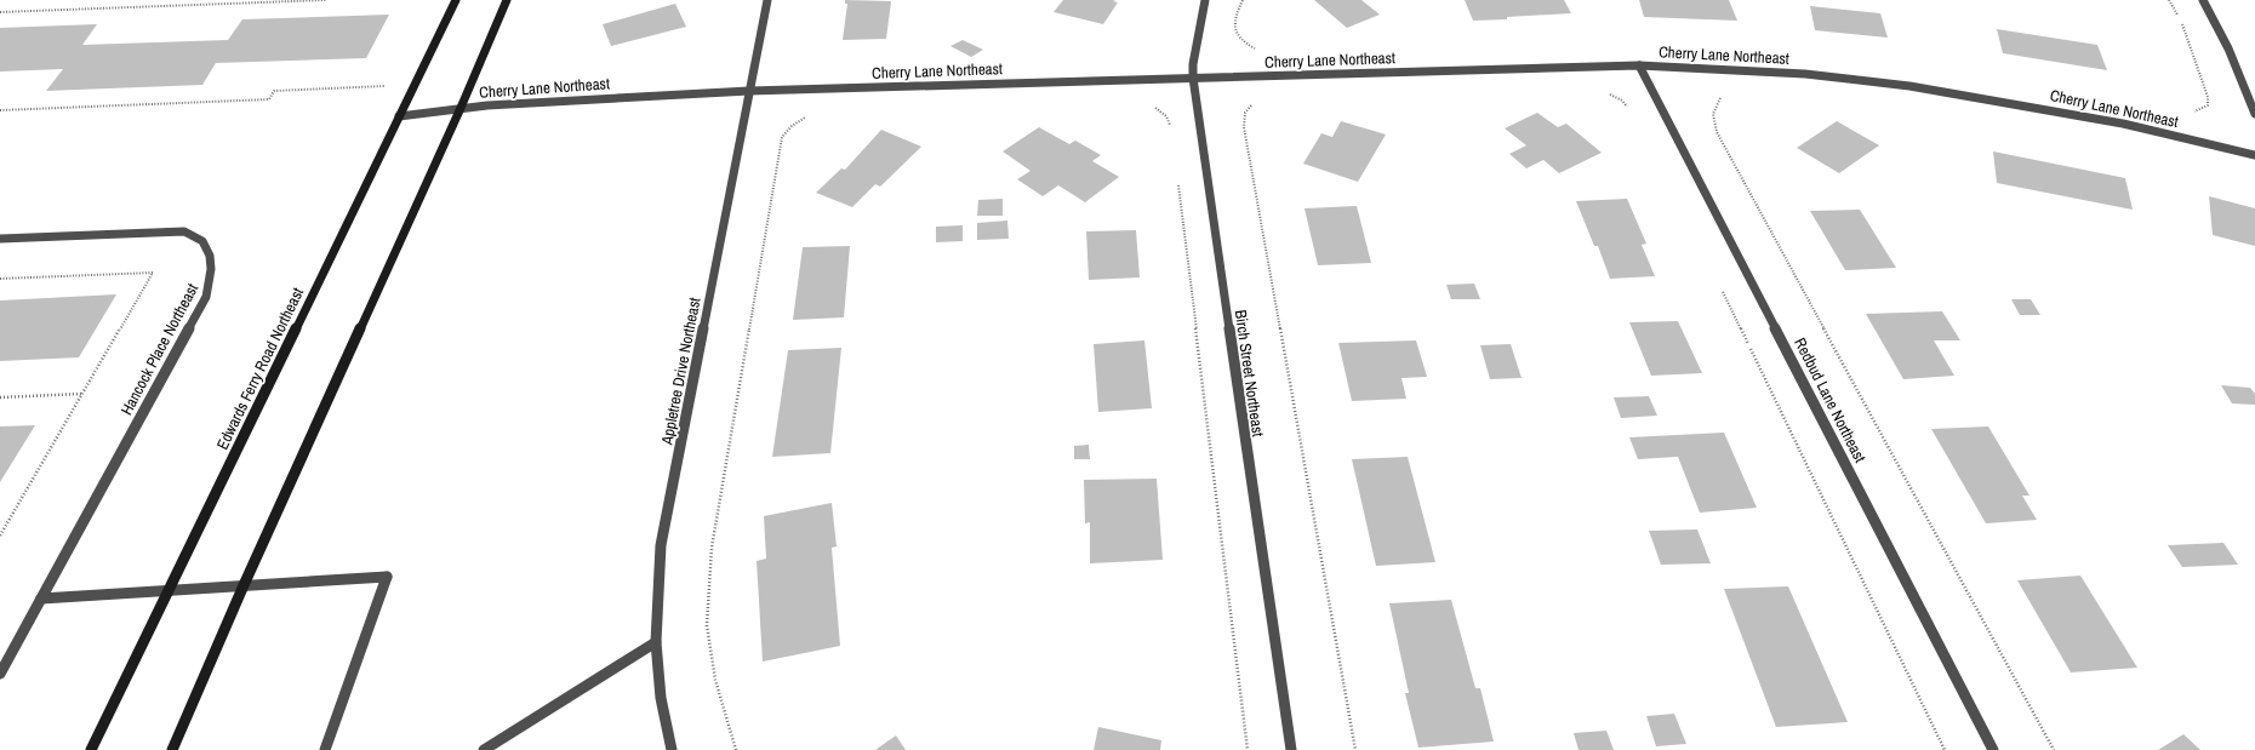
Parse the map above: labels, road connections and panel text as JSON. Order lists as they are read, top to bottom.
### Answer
{
  "streets": {
    "main road": ["Edwards Ferry Road Northeast"],
    "street": [
      "Cherry Lane Northeast",
      "Hancock Place Northeast",
      "Appletree Drive Northeast",
      "Birch Street Northeast",
      "Redbud Lane Northeast"
    ]
  },
  "crossings": [
    ["Cherry Lane Northeast", "Edwards Ferry Road Northeast"],
    ["Cherry Lane Northeast", "Appletree Drive Northeast"],
    ["Cherry Lane Northeast", "Birch Street Northeast"],
    ["Cherry Lane Northeast", "Redbud Lane Northeast"]
  ]
}
